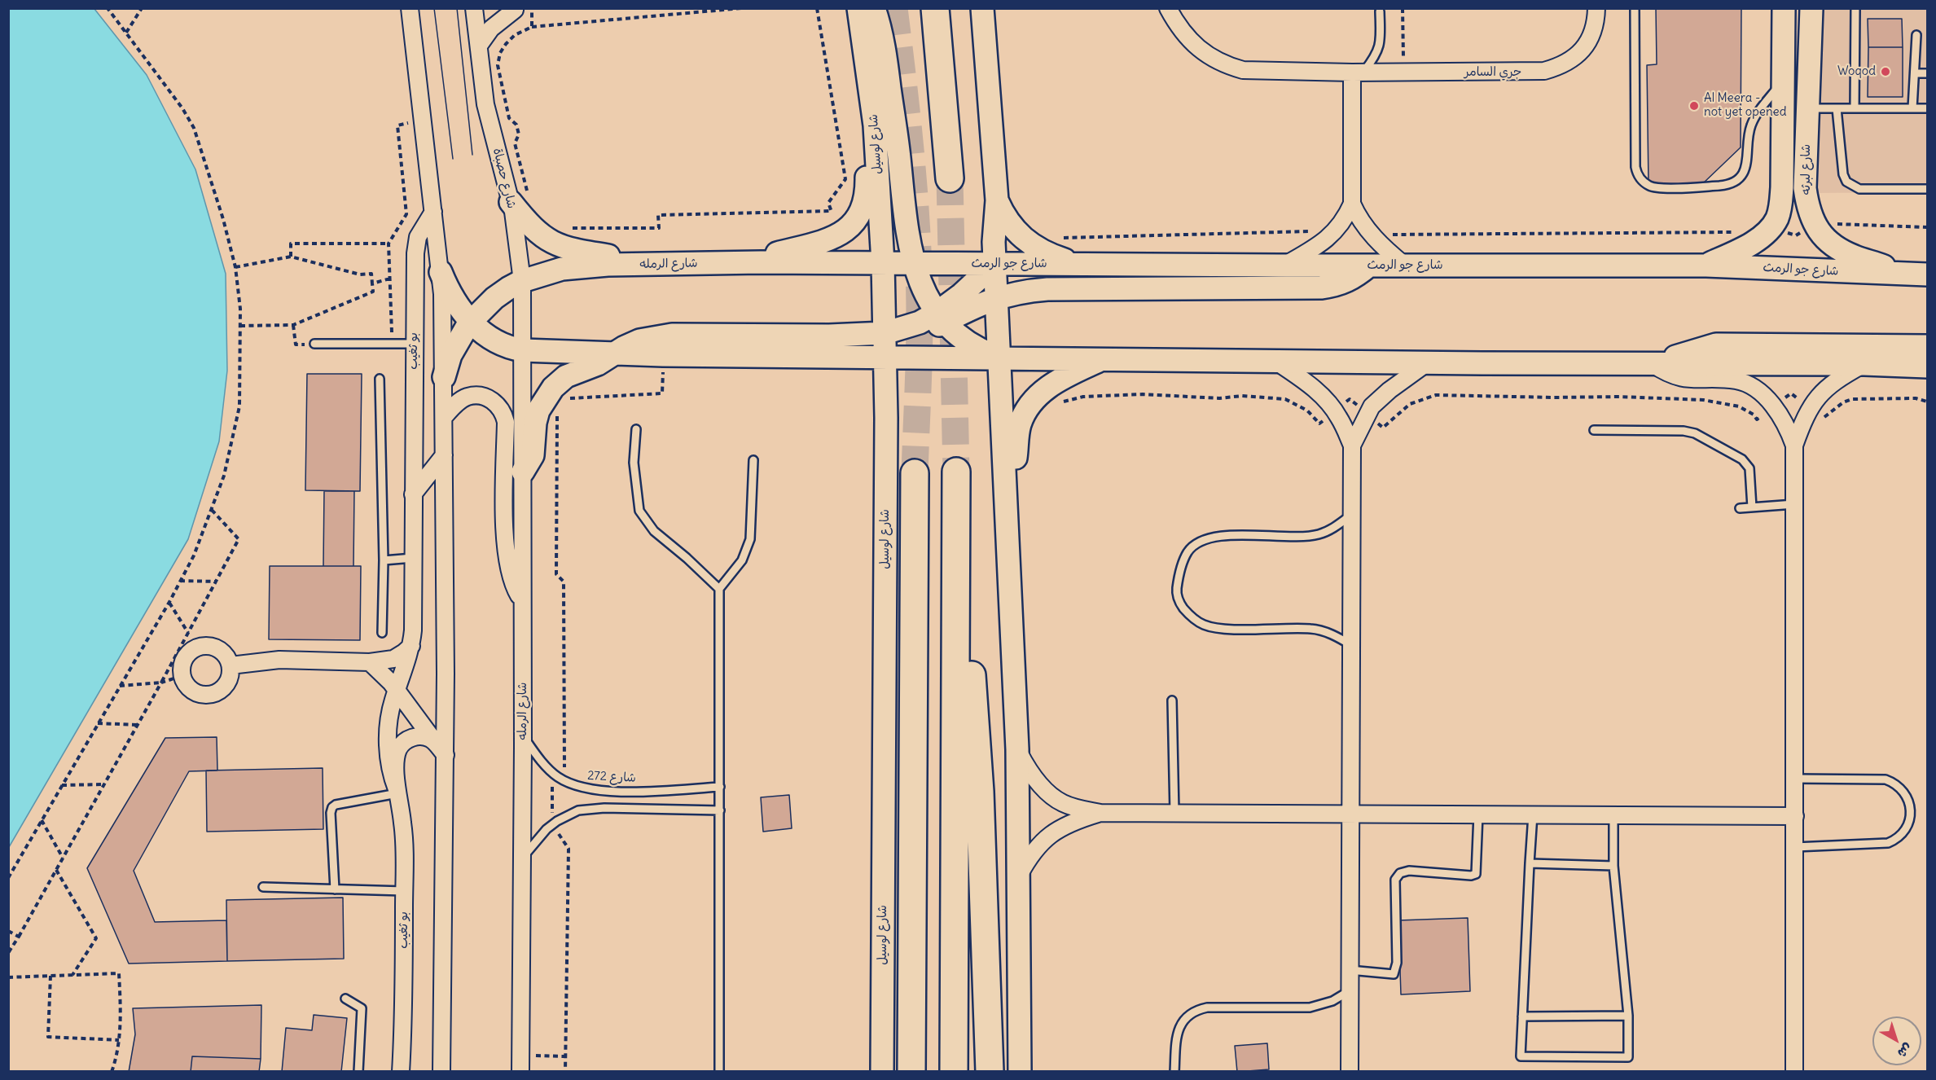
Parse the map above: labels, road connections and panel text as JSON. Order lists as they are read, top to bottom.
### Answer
{
  "streets": {
    "main road": [
      "شارع لوسيل",
      "شارع لبرثه",
      "شارع الرمله",
      "شارع جو الرمث"
    ],
    "street": ["جري السامر", "شارع حصباة", "بو ثغيب"],
    "lane": ["شارع 272"]
  },
  "crossings": [
    ["شارع لوسيل", "شارع الرمله"],
    ["شارع لوسيل", "شارع جو الرمث"],
    ["شارع لبرثه", "شارع جو الرمث"],
    ["شارع حصباة", "شارع الرمله"],
    ["شارع الرمله", "شارع جو الرمث"],
    ["شارع الرمله", "شارع 272"]
  ],
  "places": ["Woqod", "Al Meera - not yet opened"],
  "north": "bottom right"
}
